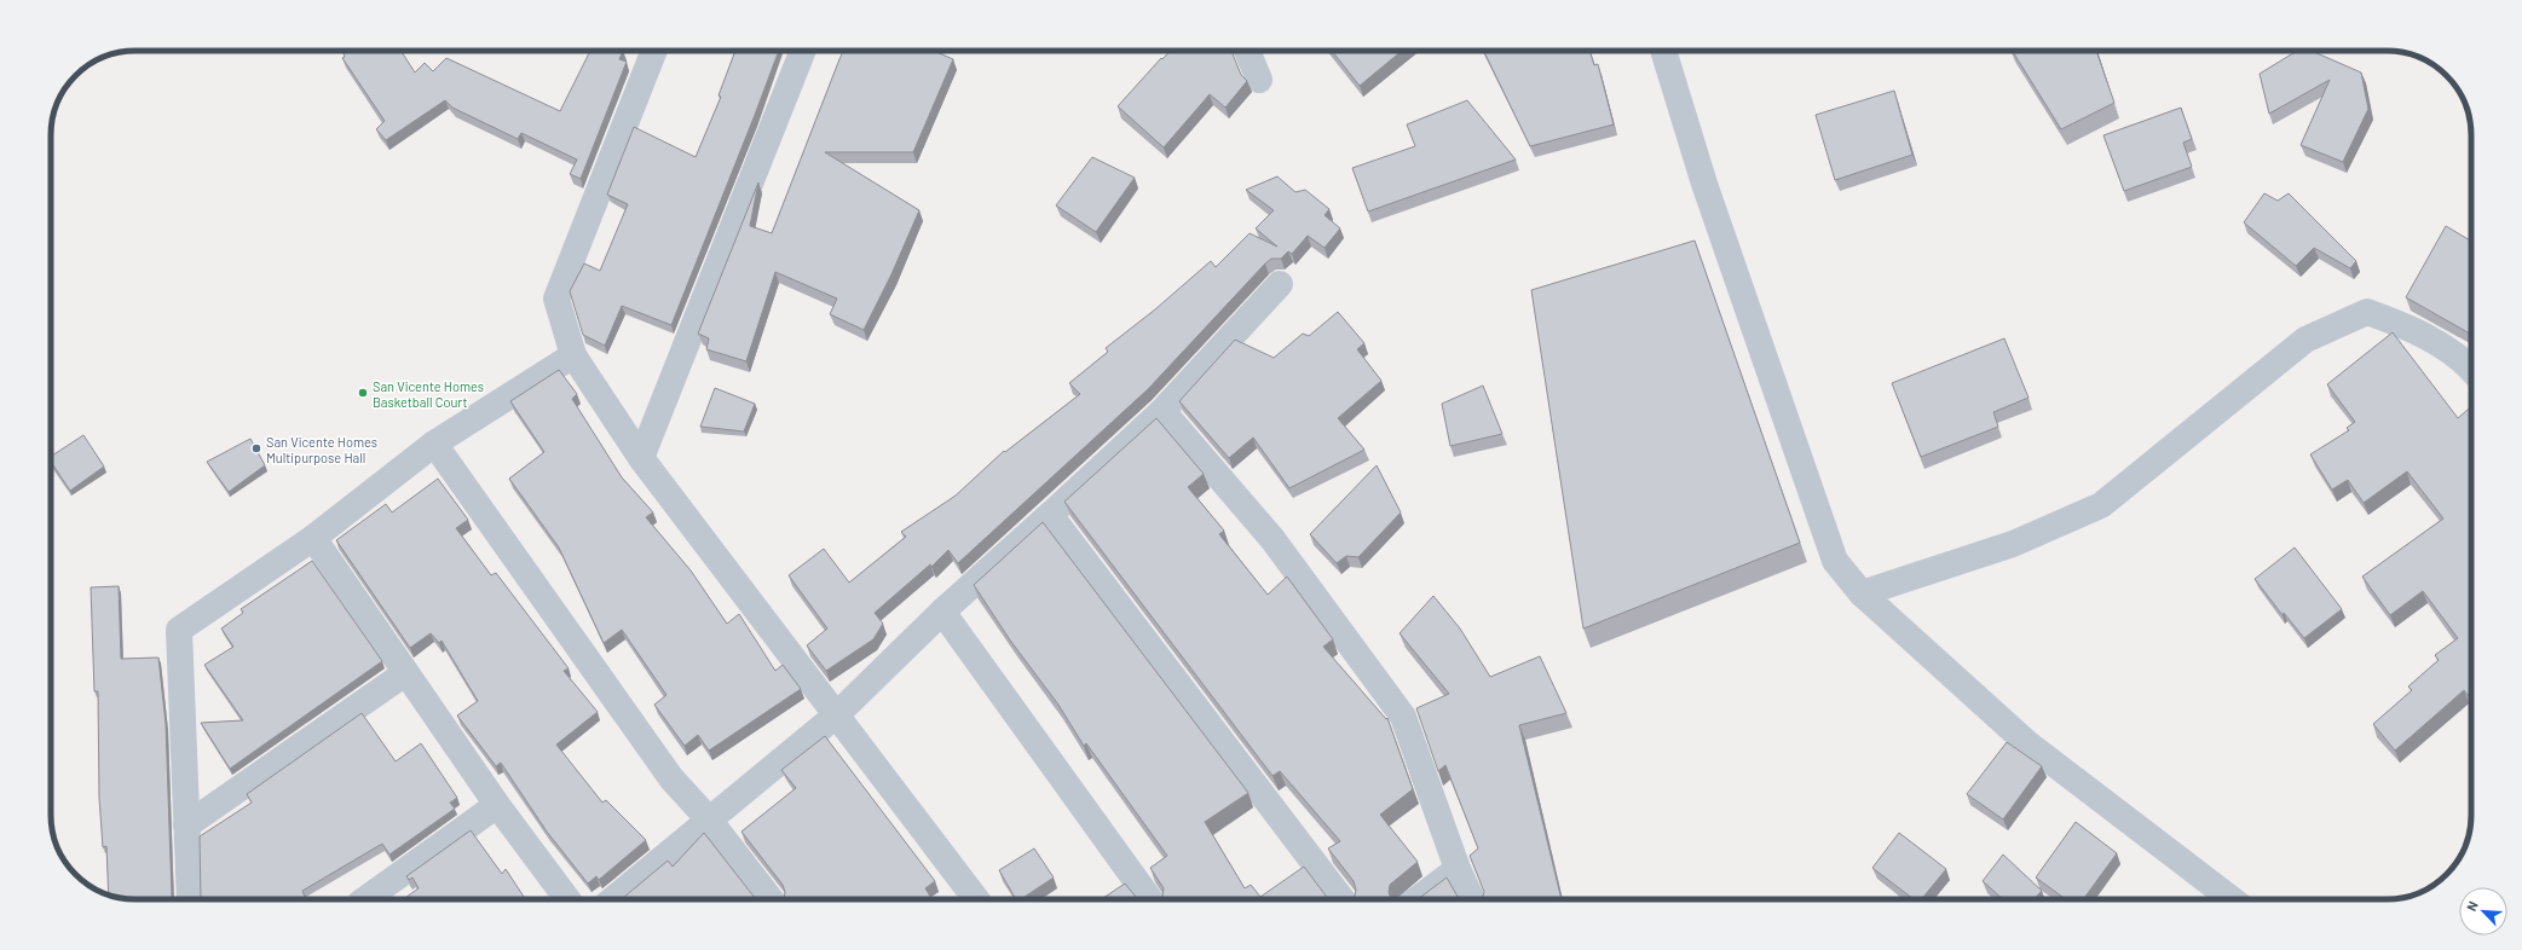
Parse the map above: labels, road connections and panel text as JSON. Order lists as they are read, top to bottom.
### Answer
{
  "places": ["San Vicente Homes Basketball Court", "San Vicente Homes Multipurpose Hall"],
  "north": "top left"
}
